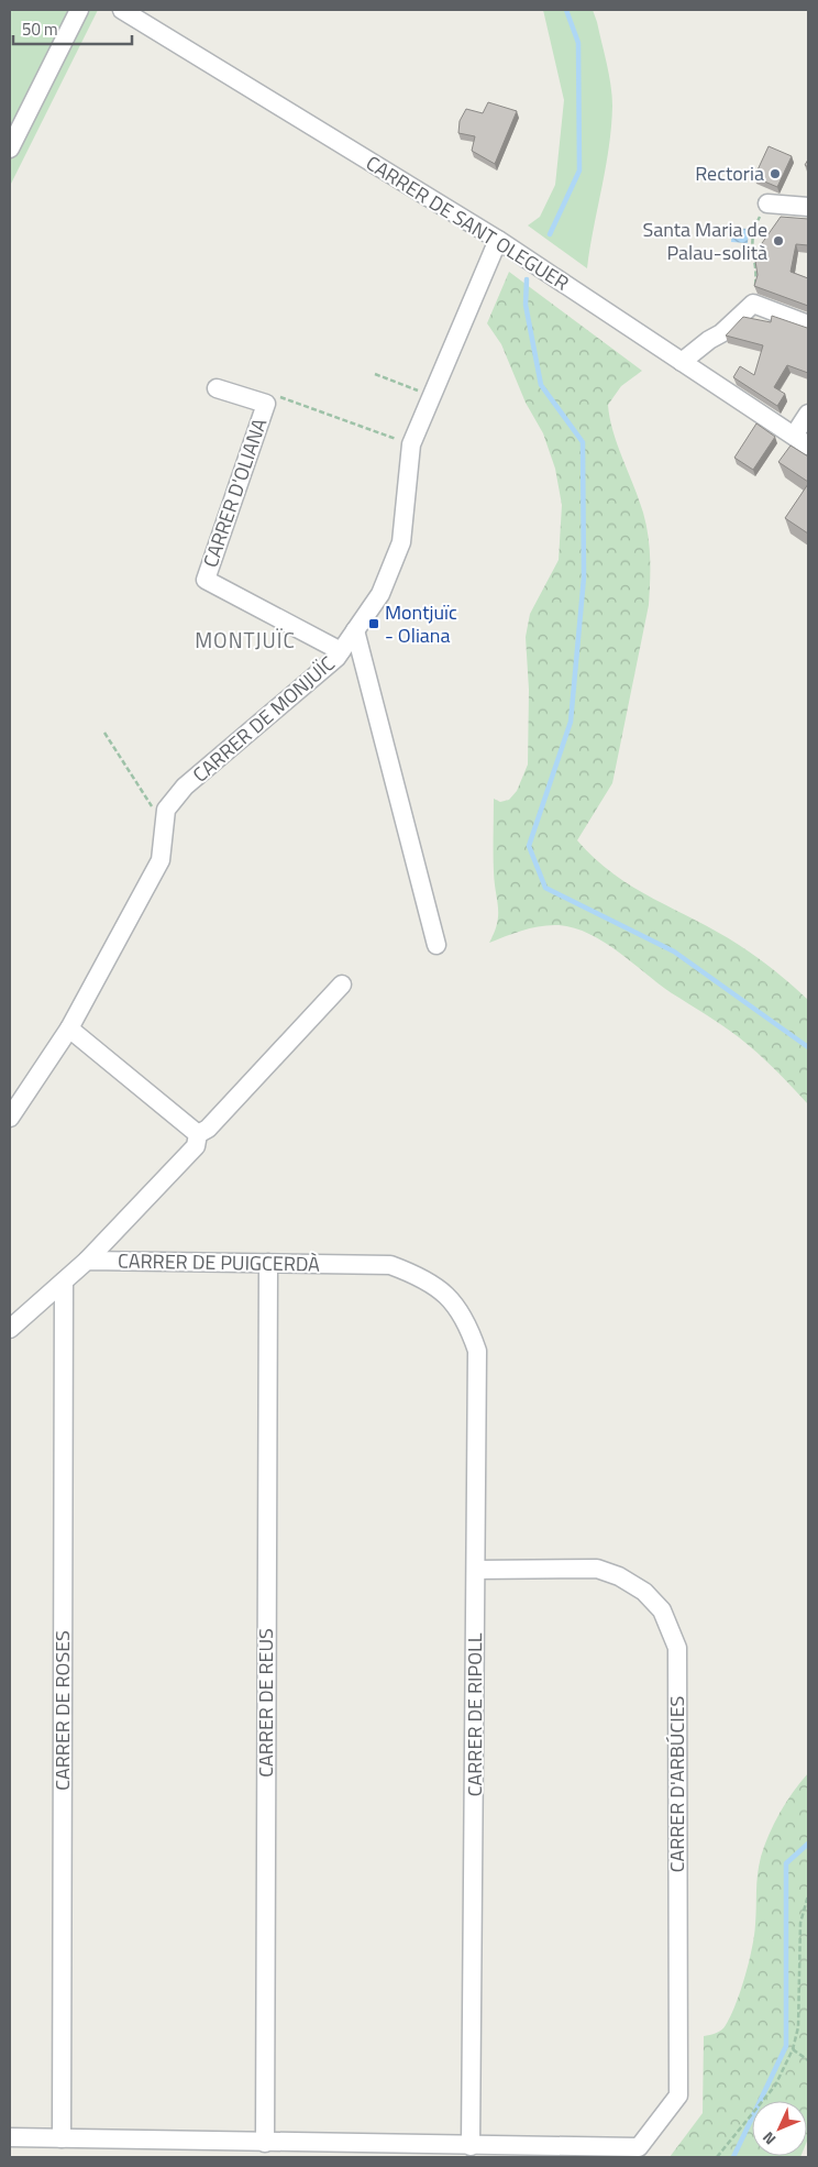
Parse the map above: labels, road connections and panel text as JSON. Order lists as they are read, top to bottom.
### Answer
{
  "streets": {
    "street": [
      "CARRER DE SANT OLEGUER",
      "CARRER D'OLIANA",
      "CARRER DE MONJUÏC",
      "CARRER DE PUIGCERDÀ",
      "CARRER DE REUS",
      "CARRER DE ROSES",
      "CARRER DE RIPOLL",
      "CARRER D'ARBÚCIES"
    ]
  },
  "crossings": [
    ["CARRER DE SANT OLEGUER", "CARRER DE MONJUÏC"],
    ["CARRER D'OLIANA", "CARRER DE MONJUÏC"],
    ["CARRER DE PUIGCERDÀ", "CARRER DE REUS"],
    ["CARRER DE PUIGCERDÀ", "CARRER DE RIPOLL"],
    ["CARRER DE RIPOLL", "CARRER D'ARBÚCIES"]
  ],
  "districts": ["MONTJUÏC"],
  "places": {
    "other": ["Rectoria", "Santa Maria de Palau-solità"],
    "transit": ["Montjuïc - Oliana"]
  },
  "scale_bar": "50 m",
  "north": "bottom left"
}
